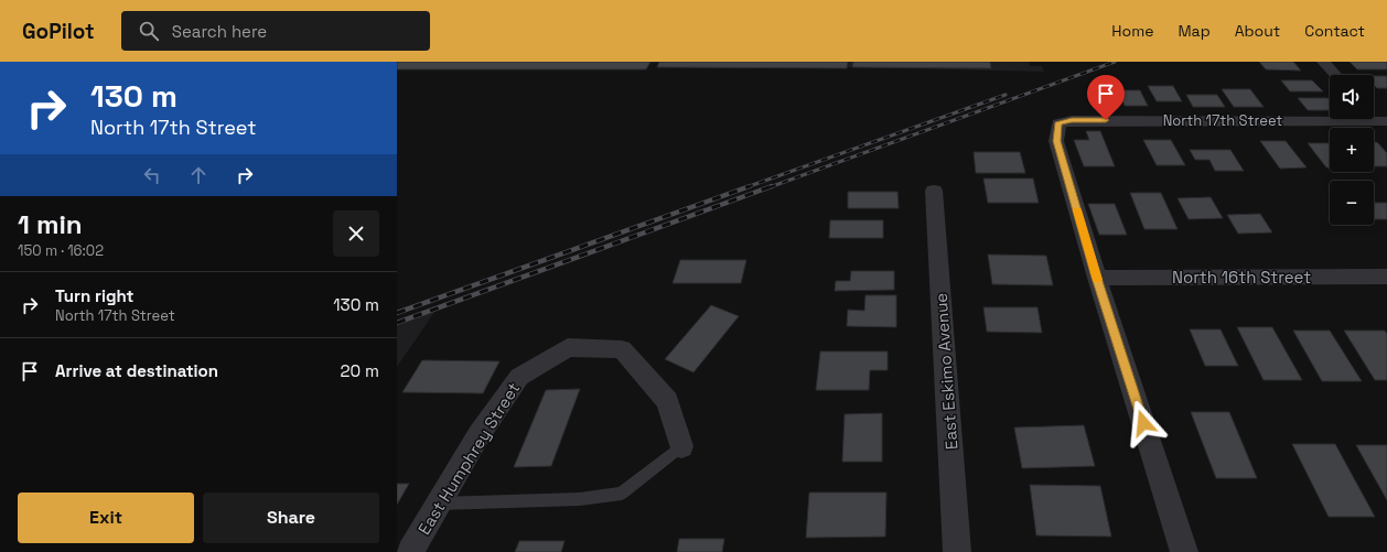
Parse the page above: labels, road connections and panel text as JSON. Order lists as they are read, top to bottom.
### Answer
{
  "streets": {
    "street": [
      "North 17th Street",
      "North 16th Street",
      "East Eskimo Avenue",
      "East Humphrey Street"
    ]
  },
  "crossings": [
    ["North 17th Street", "North 16th Street"]
  ],
  "page": {
    "header": "GoPilot",
    "search": "Search here",
    "nav": [
      "Home",
      "Map",
      "About",
      "Contact"
    ],
    "turn": ["130 m", "North 17th Street"],
    "map_buttons": ["+", "−"],
    "heading": ["1 min", "150 m · 16:02"],
    "list": [
      {
        "name": "Turn right",
        "note": "North 17th Street",
        "value": "130 m"
      },
      {
        "name": "Arrive at destination",
        "value": "20 m"
      }
    ],
    "buttons": ["Exit", "Share"]
  }
}
